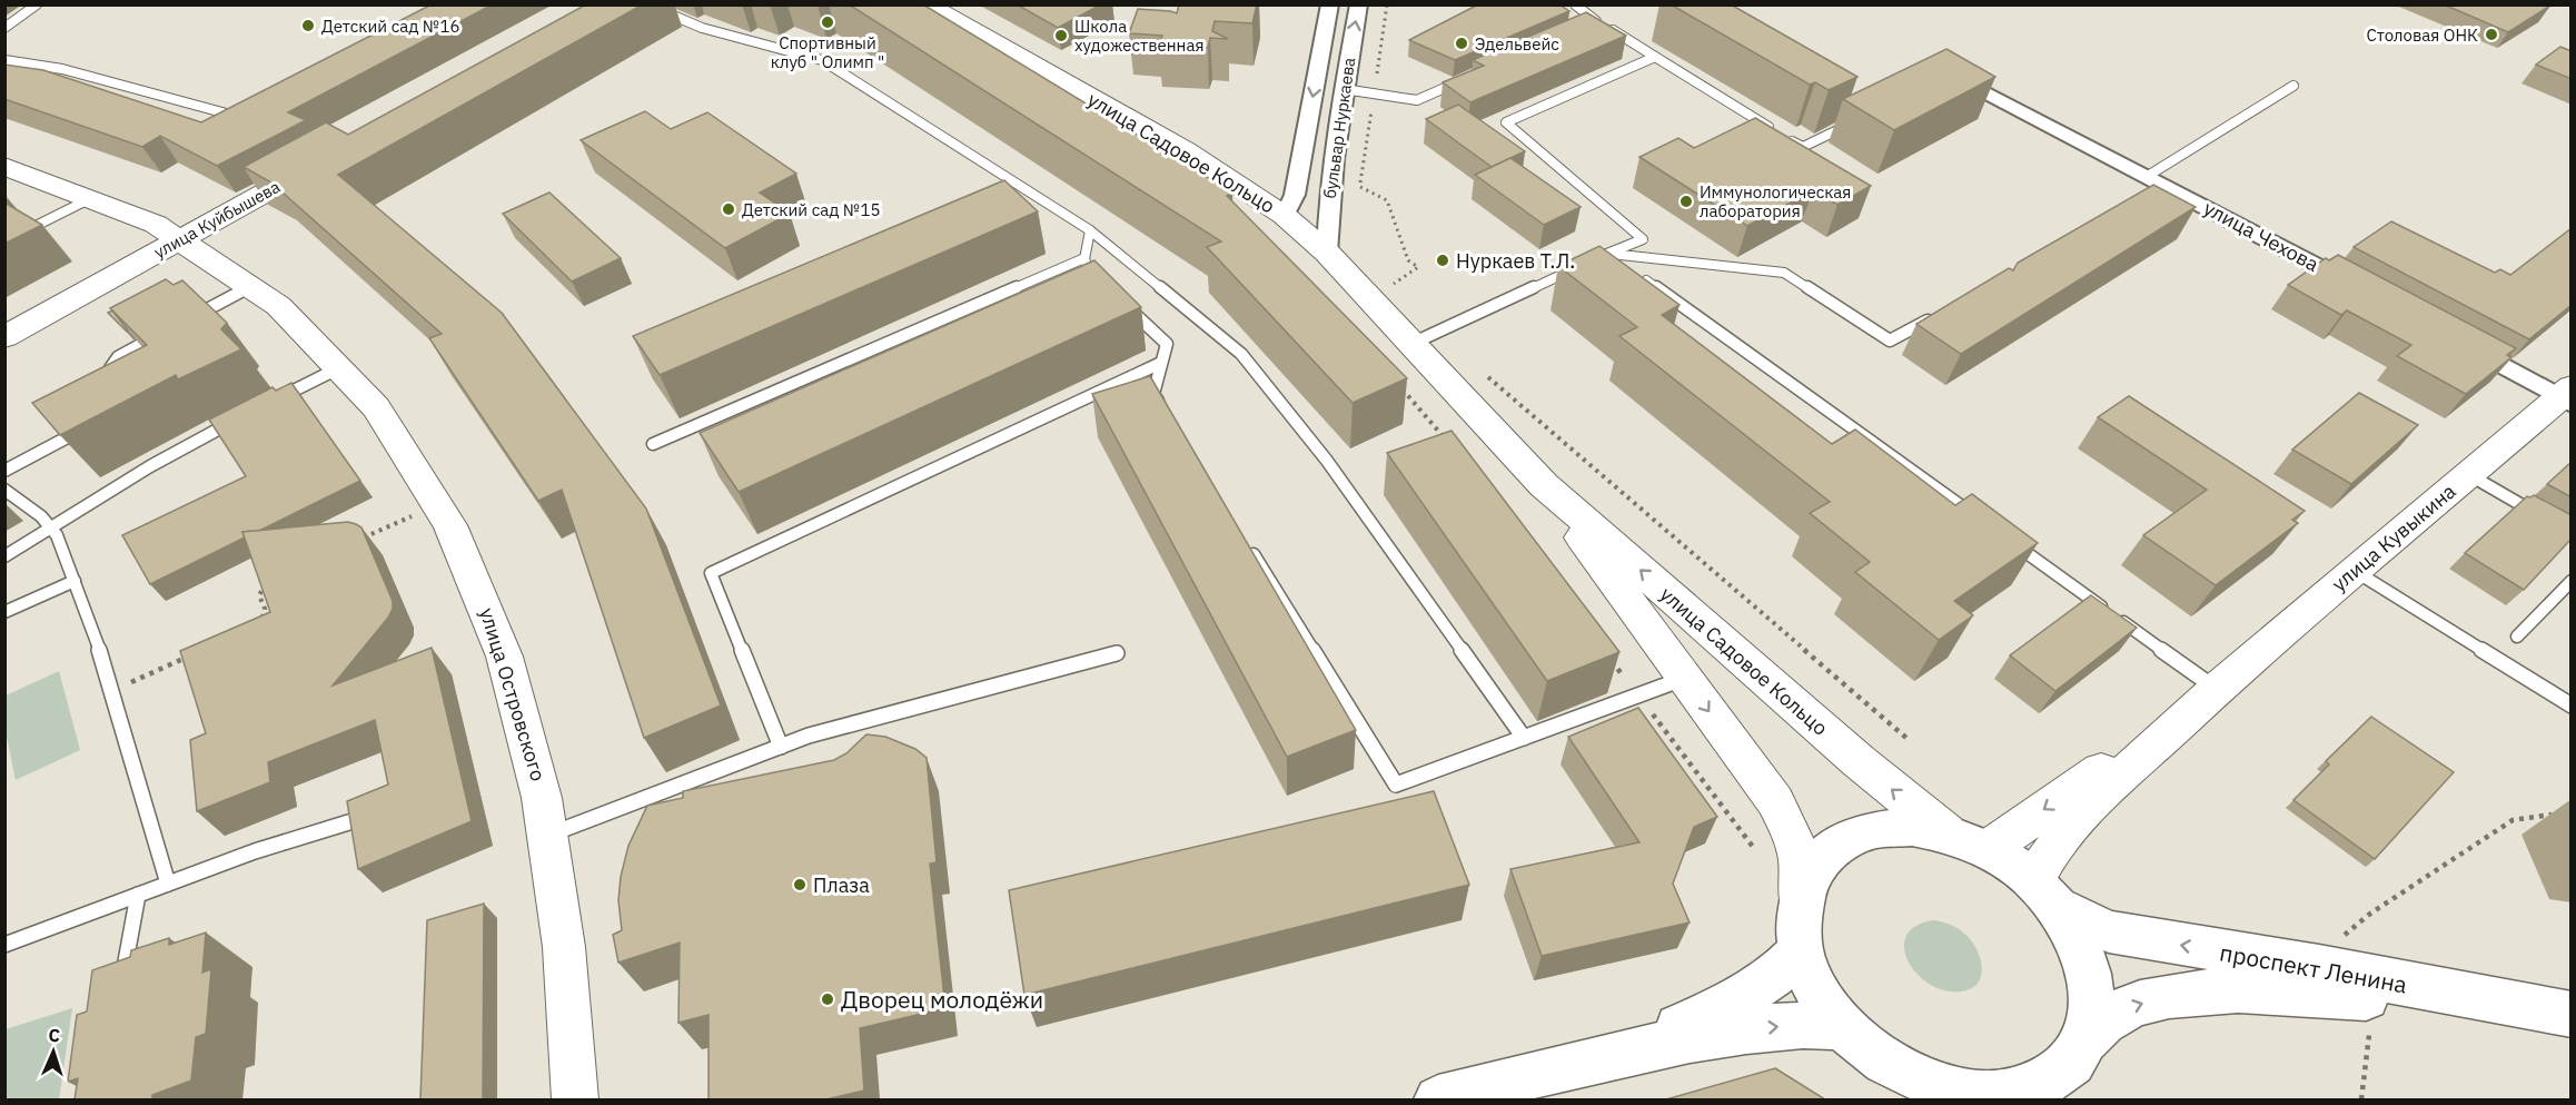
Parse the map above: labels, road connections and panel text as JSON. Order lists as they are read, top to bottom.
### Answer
{
  "streets": {
    "main road": ["проспект Ленина"],
    "street": [
      "бульвар Нуркаева",
      "улица Садовое Кольцо",
      "улица Куйбышева",
      "улица Чехова",
      "улица Кувыкина",
      "улица Островского"
    ]
  },
  "crossings": [
    ["бульвар Нуркаева", "улица Садовое Кольцо"],
    ["улица Садовое Кольцо", "проспект Ленина"],
    ["улица Куйбышева", "улица Островского"],
    ["улица Кувыкина", "проспект Ленина"]
  ],
  "places": [
    "Спортивный клуб \" Олимп \"",
    "Детский сад №16",
    "Столовая ОНК",
    "Школа художественная",
    "Эдельвейс",
    "Иммунологическая лаборатория",
    "Детский сад №15",
    "Нуркаев Т.Л.",
    "Плаза",
    "Дворец молодёжи"
  ],
  "north": "top"
}
